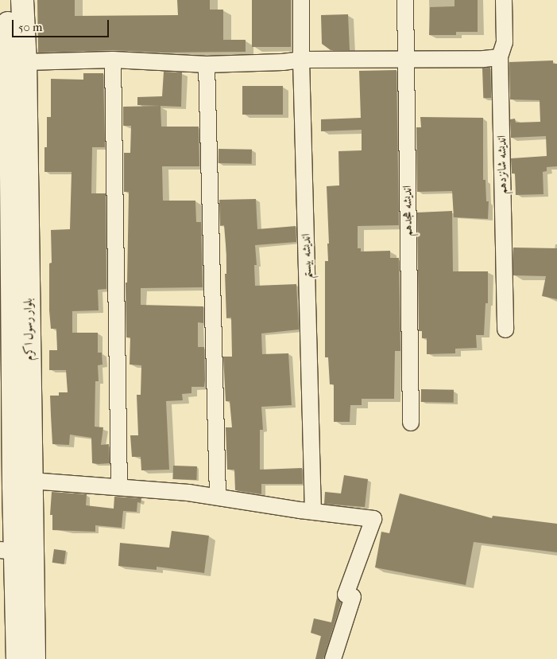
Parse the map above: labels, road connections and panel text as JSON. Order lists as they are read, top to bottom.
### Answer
{
  "streets": {
    "main road": ["بلوار رسول اکرم"],
    "street": ["اندیشه شانزدهم", "اندیشه هجدهم", "اندیشه بیستم"]
  },
  "scale_bar": "50 m"
}
